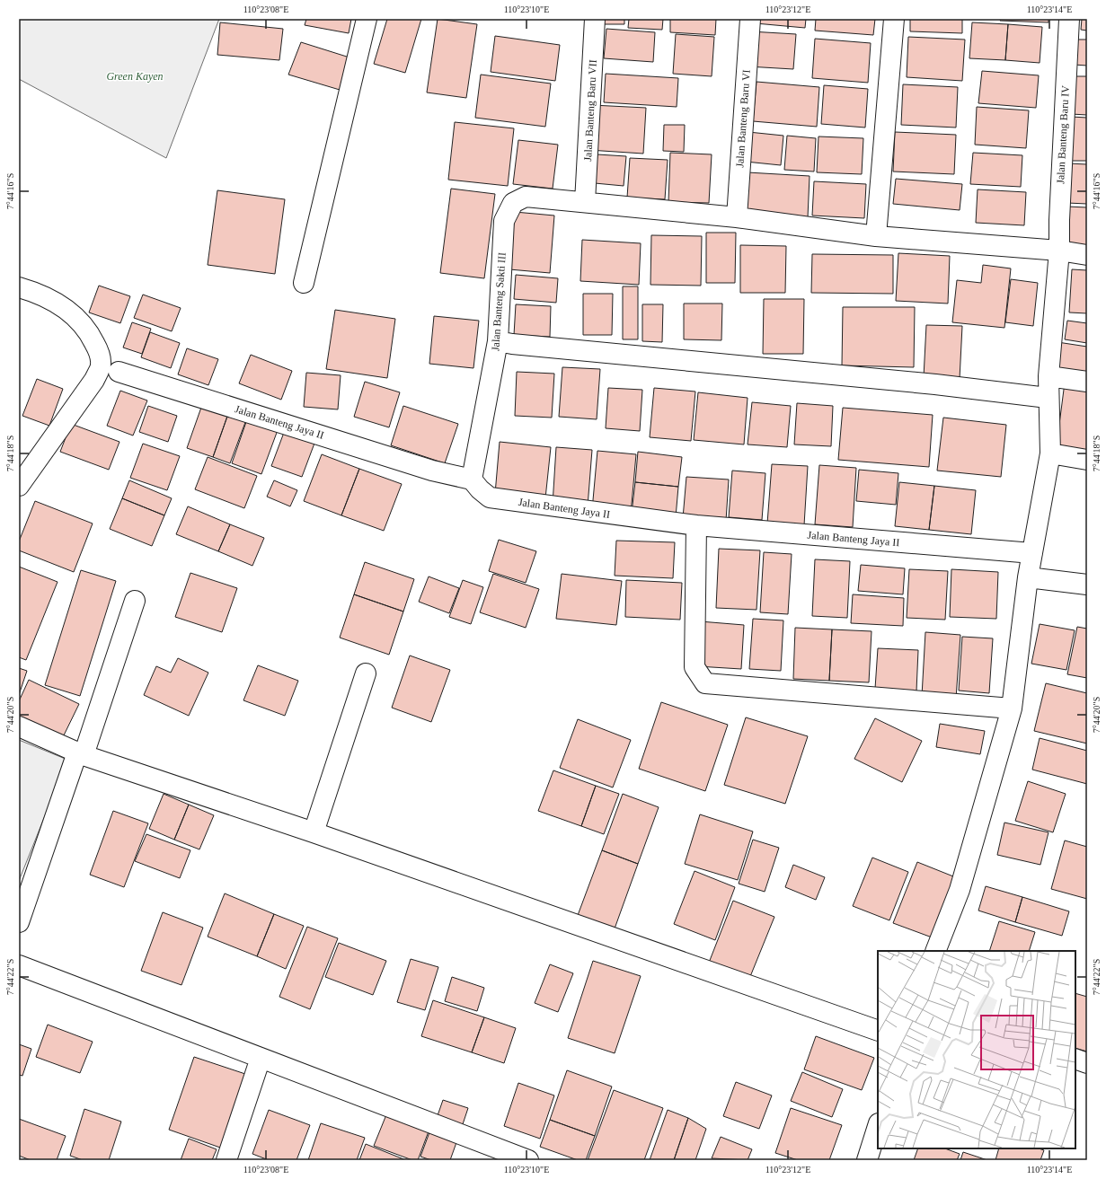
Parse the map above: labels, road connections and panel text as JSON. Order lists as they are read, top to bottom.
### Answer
{
  "streets": {
    "street": [
      "Jalan Banteng Baru VII",
      "Jalan Banteng Baru VI",
      "Jalan Banteng Baru IV",
      "Jalan Banteng Sakti III",
      "Jalan Banteng Jaya II"
    ]
  },
  "crossings": [
    ["Jalan Banteng Baru VII", "Jalan Banteng Sakti III"],
    ["Jalan Banteng Baru IV", "Jalan Banteng Jaya II"],
    ["Jalan Banteng Sakti III", "Jalan Banteng Jaya II"]
  ],
  "parks": ["Green Kayen"],
  "coordinates": [
    "110°23'08\"E",
    "110°23'10\"E",
    "110°23'12\"E",
    "110°23'14\"E",
    "7°44'16\"S",
    "7°44'18\"S",
    "7°44'20\"S",
    "7°44'22\"S"
  ]
}
